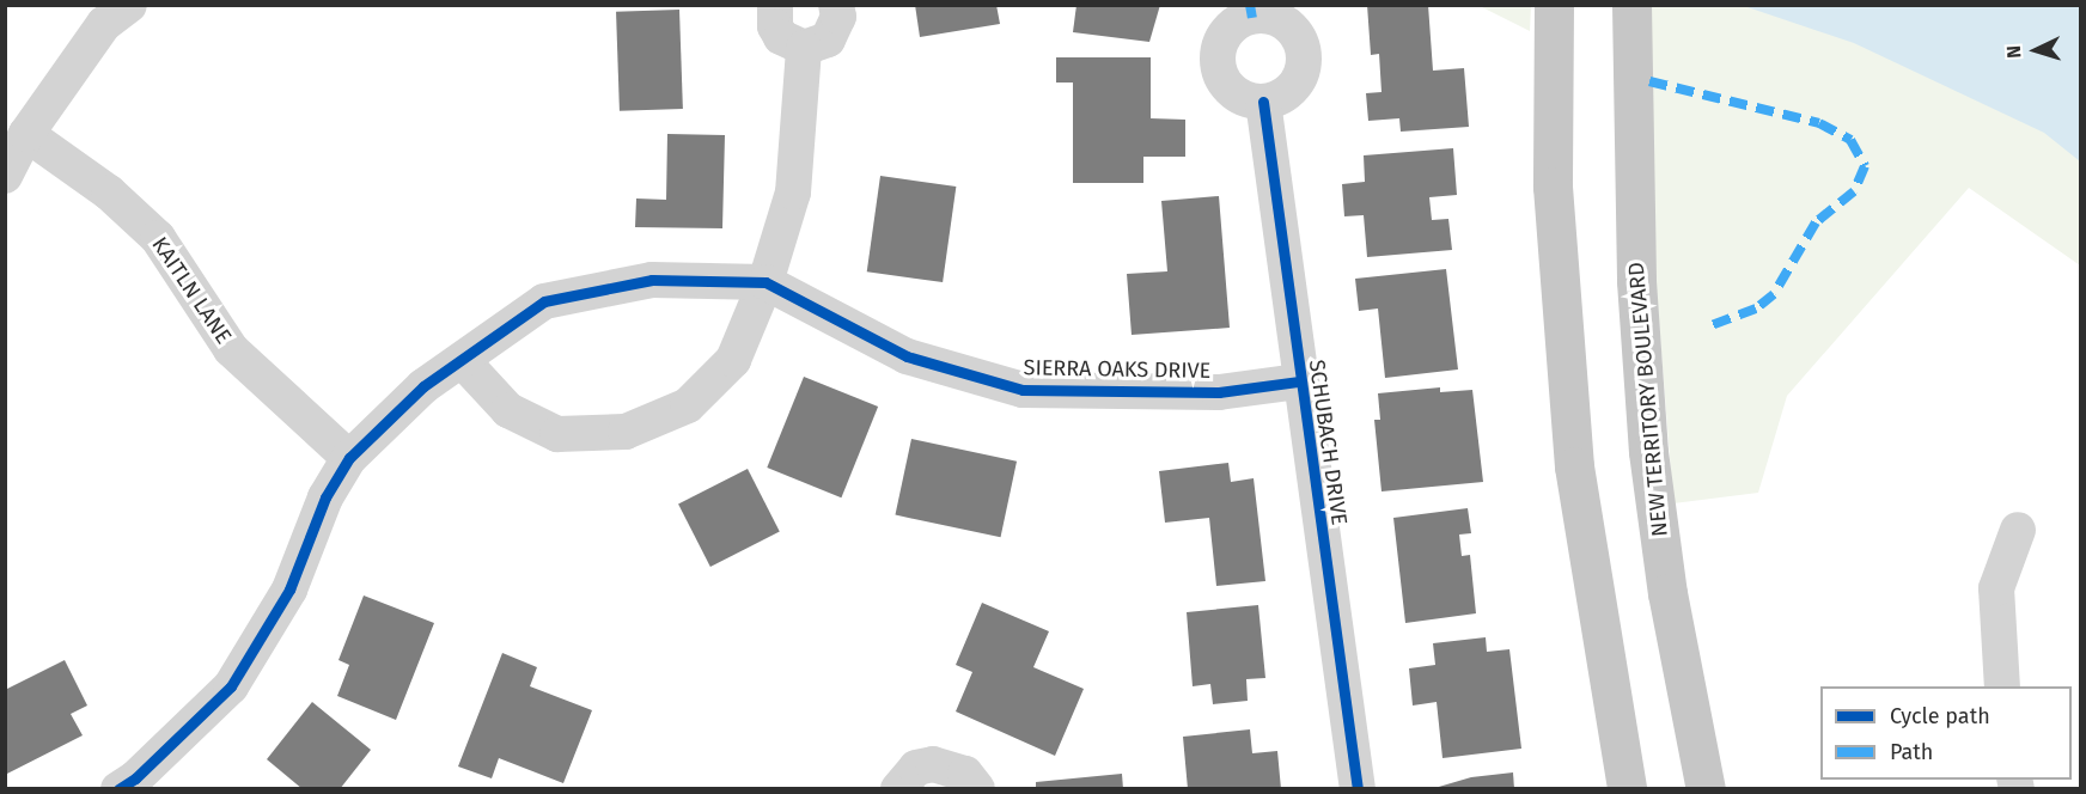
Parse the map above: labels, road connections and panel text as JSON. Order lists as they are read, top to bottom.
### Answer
{
  "streets": {
    "main road": ["NEW TERRITORY BOULEVARD"],
    "street": ["KAITLN LANE", "SIERRA OAKS DRIVE", "SCHUBACH DRIVE"]
  },
  "crossings": [
    ["KAITLN LANE", "SIERRA OAKS DRIVE"],
    ["SIERRA OAKS DRIVE", "SCHUBACH DRIVE"]
  ],
  "legend": ["Cycle path", "Path"],
  "north": "left"
}
